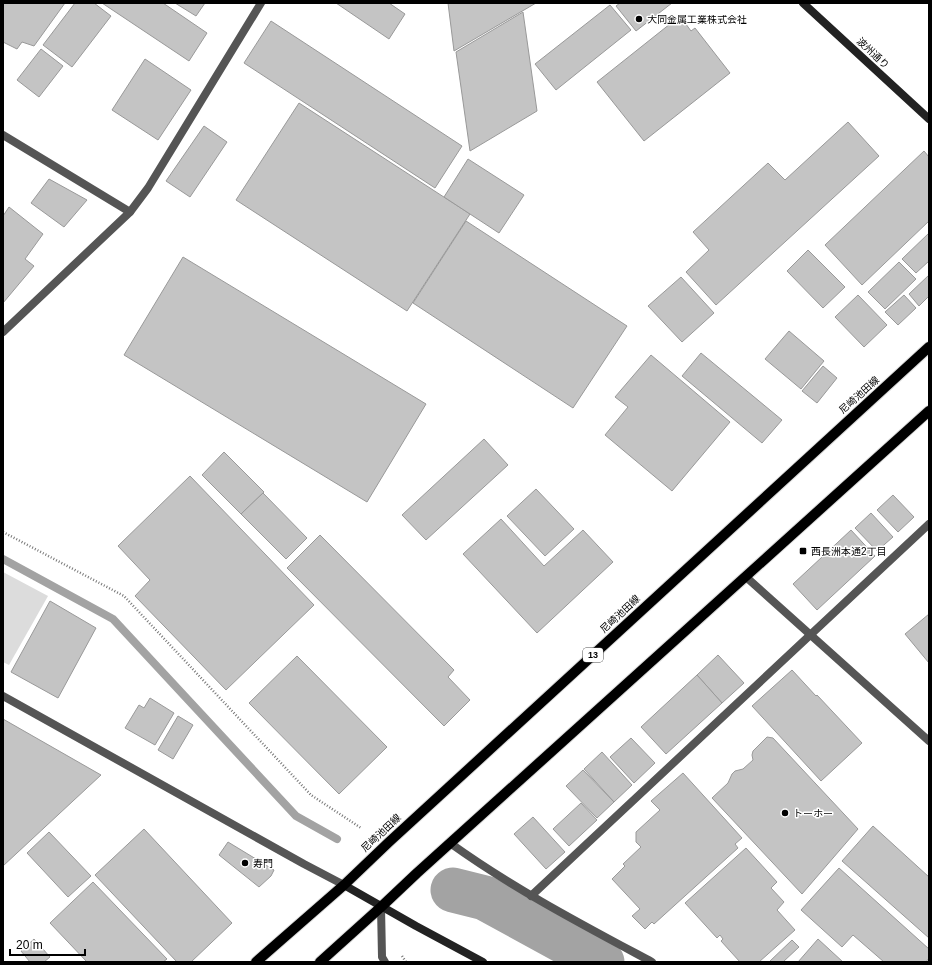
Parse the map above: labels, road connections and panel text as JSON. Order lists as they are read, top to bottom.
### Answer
{
  "streets": {
    "main road": ["尼崎池田線", "13"],
    "street": ["波州通り"]
  },
  "places": {
    "other": ["大同金属工業株式会社", "トーホー", "寿門"],
    "transit": ["西長洲本通2丁目"]
  },
  "scale_bar": "20 m"
}
